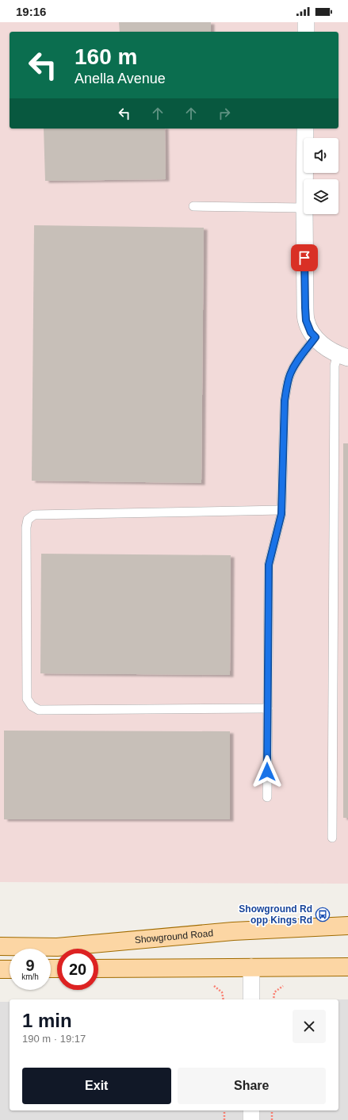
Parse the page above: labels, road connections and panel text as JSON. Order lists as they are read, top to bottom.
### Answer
{
  "streets": {
    "main road": ["Showground Road"]
  },
  "places": {
    "bus stop": ["Showground Rd opp Kings Rd"]
  },
  "page": {
    "status": "19:16",
    "turn": ["160 m", "Anella Avenue"],
    "speed": "9 km/h",
    "limit": "20",
    "heading": ["1 min", "190 m · 19:17"],
    "buttons": ["Exit", "Share"]
  }
}
